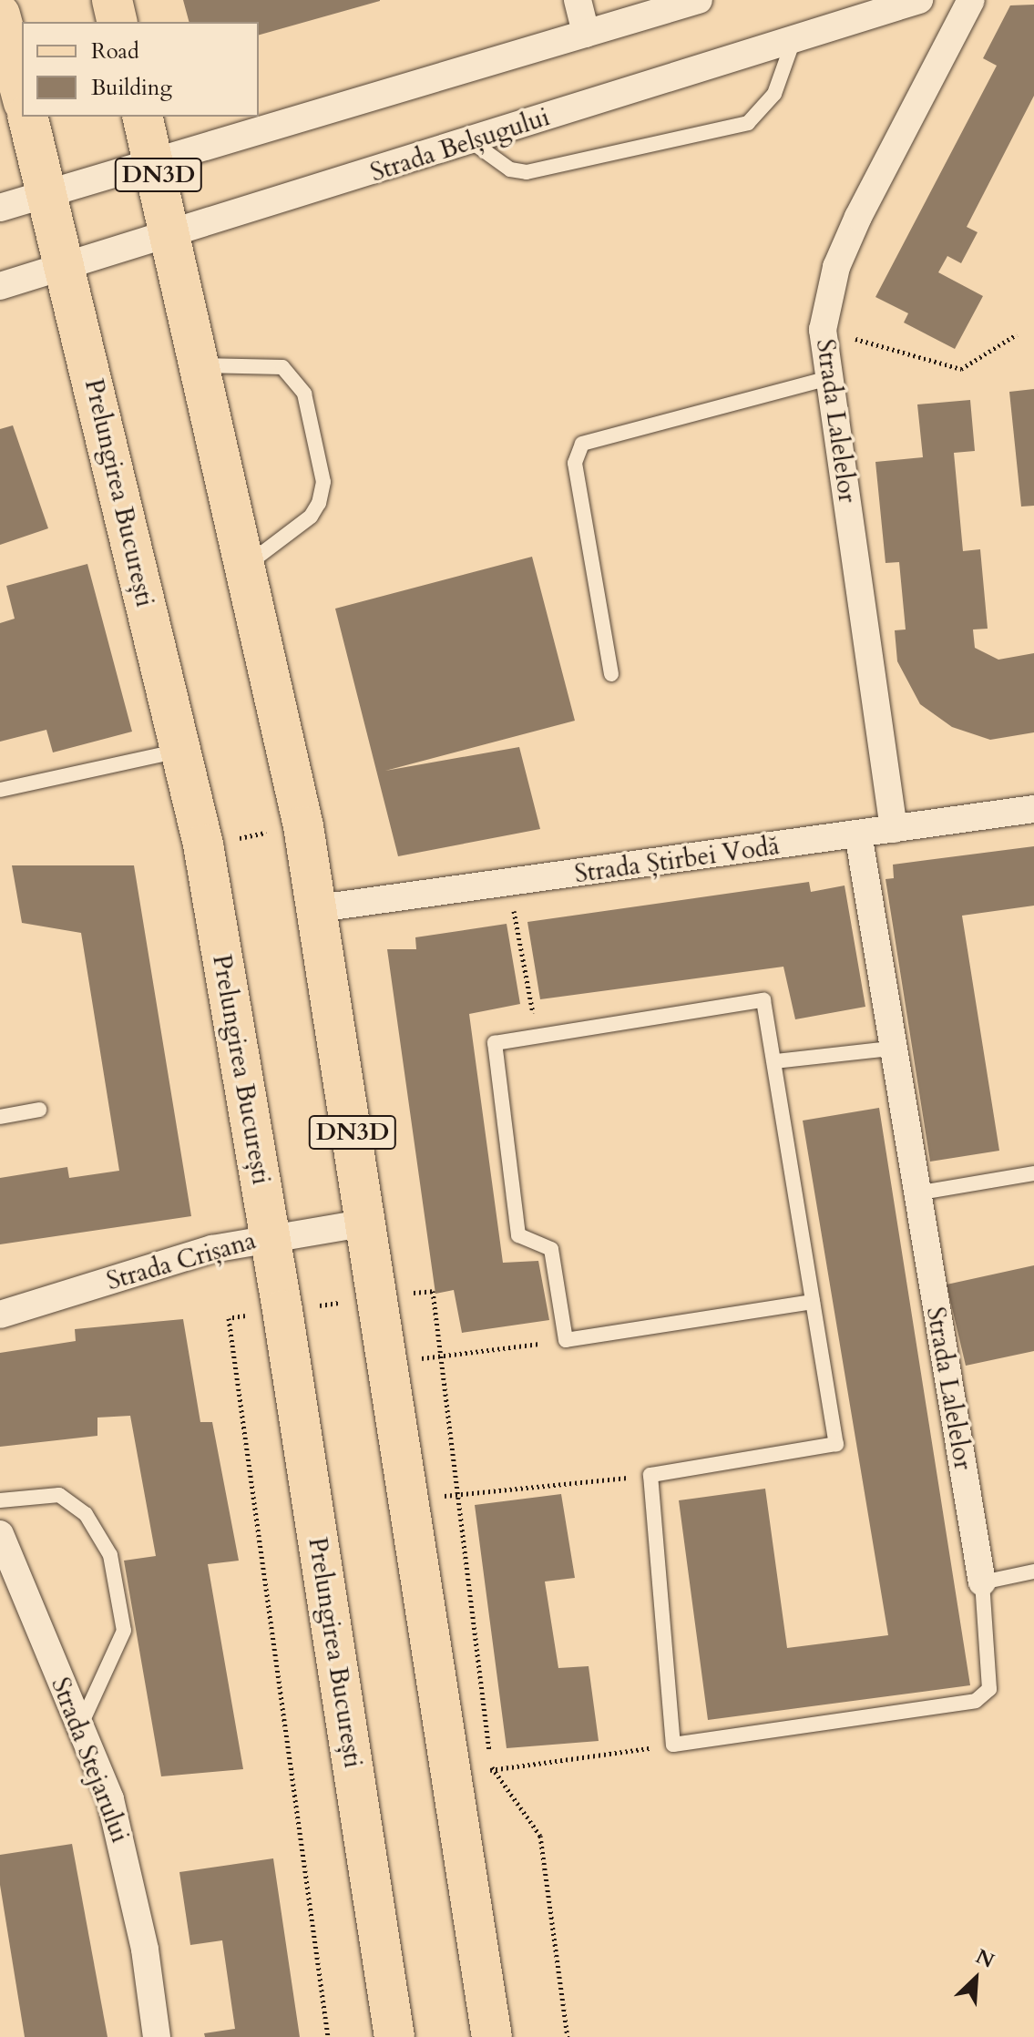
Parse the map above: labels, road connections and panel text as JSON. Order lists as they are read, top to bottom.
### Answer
{
  "streets": {
    "main road": ["DN3D", "Prelungirea București"],
    "street": [
      "Strada Belșugului",
      "Strada Lalelelor",
      "Strada Știrbei Vodă",
      "Strada Crișana",
      "Strada Stejarului"
    ]
  },
  "crossings": [
    ["Strada Belșugului", "DN3D"],
    ["Strada Belșugului", "Prelungirea București"],
    ["DN3D", "Strada Știrbei Vodă"],
    ["DN3D", "Strada Crișana"],
    ["Strada Lalelelor", "Strada Știrbei Vodă"],
    ["Prelungirea București", "Strada Crișana"]
  ],
  "legend": ["Road", "Building"],
  "north": "top right"
}
